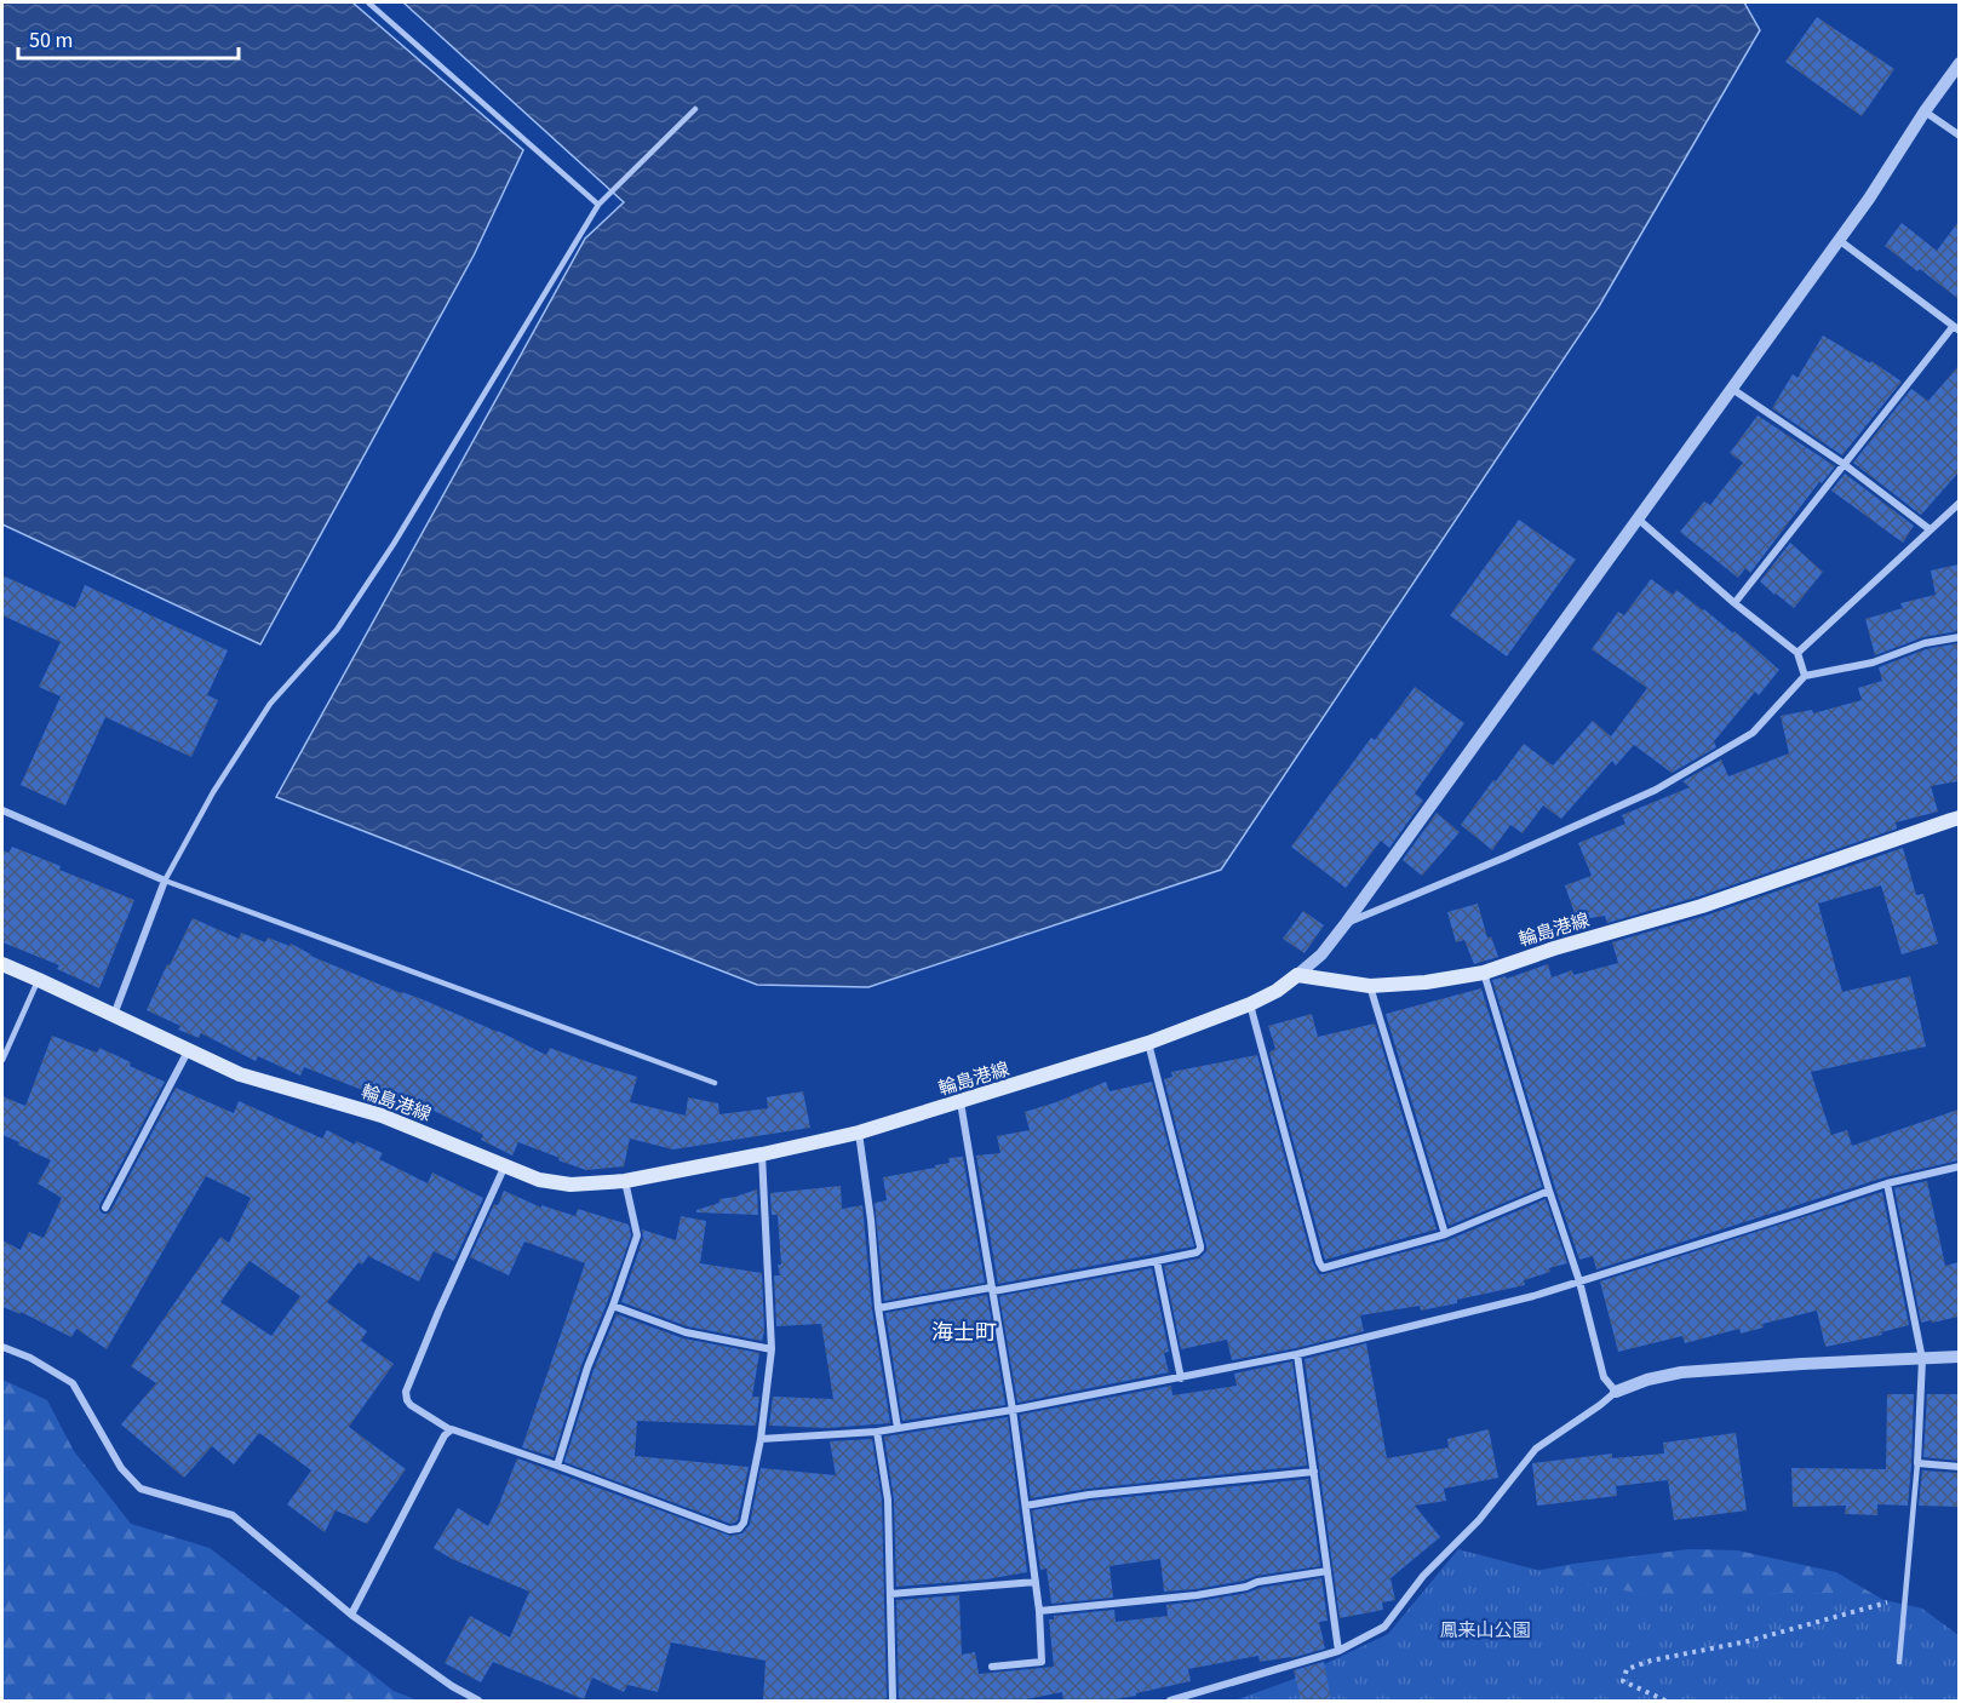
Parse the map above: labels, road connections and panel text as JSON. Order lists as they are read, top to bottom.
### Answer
{
  "streets": {
    "main road": ["輪島港線"]
  },
  "districts": ["海士町"],
  "parks": ["鳳来山公園"],
  "scale_bar": "50 m"
}
